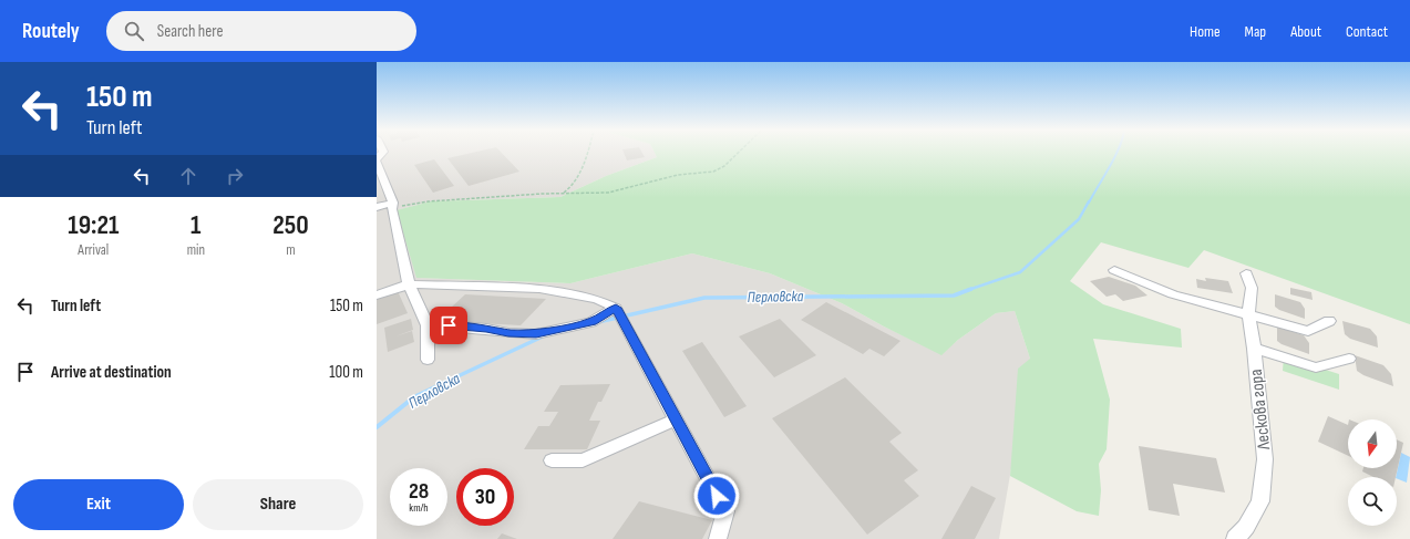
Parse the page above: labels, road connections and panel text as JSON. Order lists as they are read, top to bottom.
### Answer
{
  "streets": {
    "street": ["Лескова гора"]
  },
  "water": ["Перловска"],
  "north": "bottom",
  "page": {
    "header": "Routely",
    "search": "Search here",
    "nav": [
      "Home",
      "Map",
      "About",
      "Contact"
    ],
    "turn": ["150 m", "Turn left"],
    "eta": [
      "19:21",
      "Arrival",
      "1",
      "min",
      "250",
      "m"
    ],
    "list": [
      {
        "name": "Turn left",
        "value": "150 m"
      },
      {
        "name": "Arrive at destination",
        "value": "100 m"
      }
    ],
    "speed": "28 km/h",
    "limit": "30",
    "buttons": ["Exit", "Share"]
  }
}
